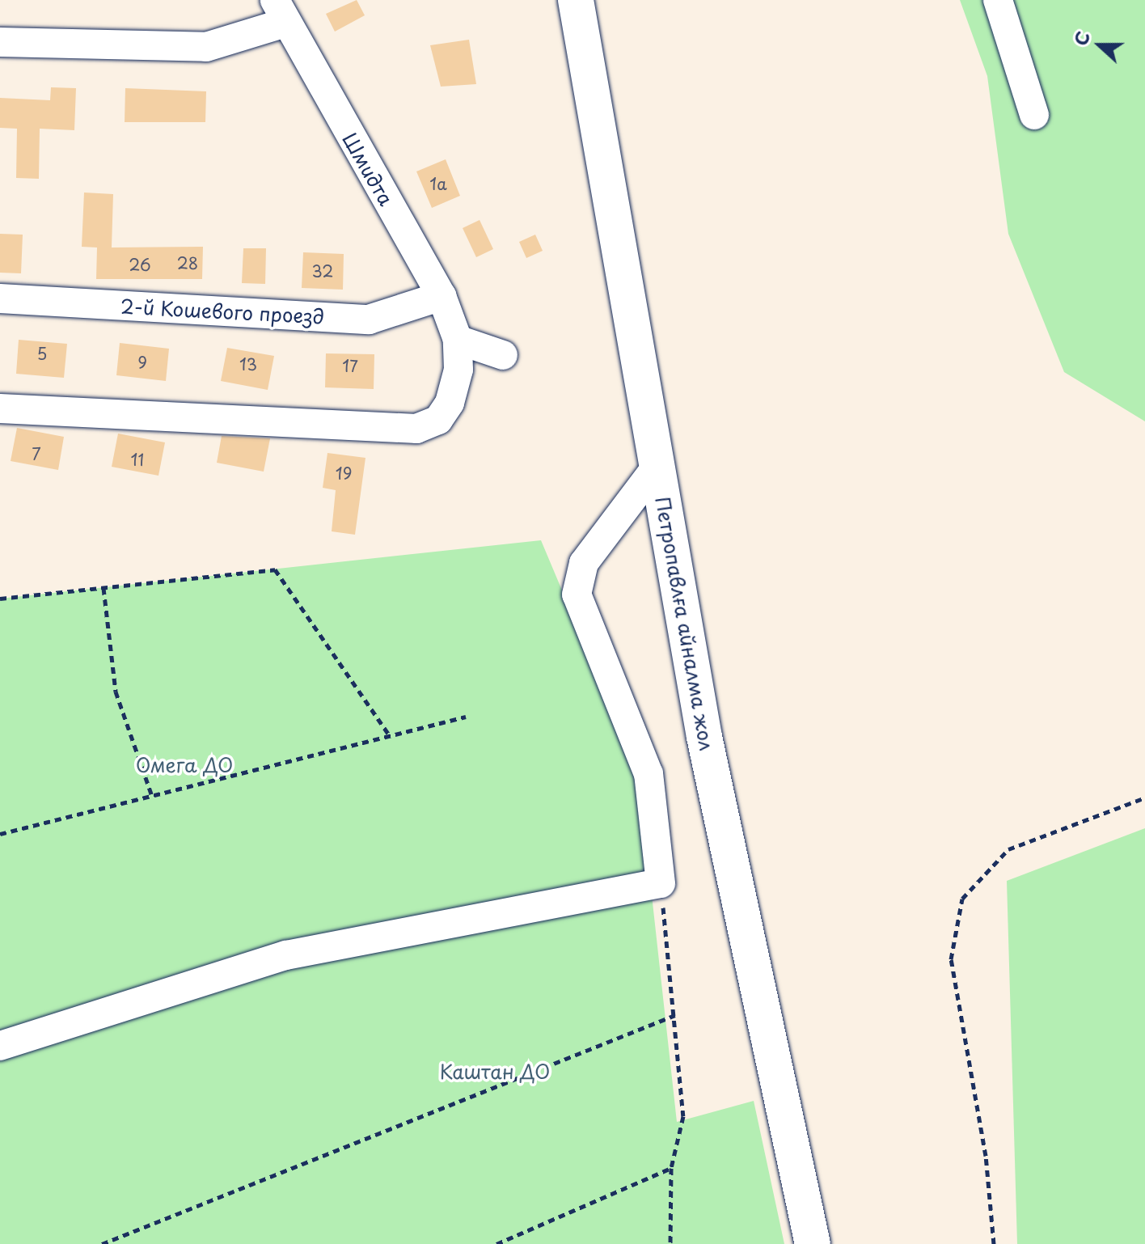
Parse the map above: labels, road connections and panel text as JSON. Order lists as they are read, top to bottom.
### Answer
{
  "streets": {
    "highway": ["Петропавлға айналма жол"],
    "street": ["Шмидта", "2-й Кошевого проезд"]
  },
  "crossings": [
    ["Шмидта", "2-й Кошевого проезд"]
  ],
  "parks": ["Омега ДО", "Каштан ДО"],
  "house_numbers": [
    "1а",
    "28",
    "26",
    "32",
    "5",
    "9",
    "13",
    "17",
    "7",
    "11",
    "19"
  ],
  "north": "left"
}
